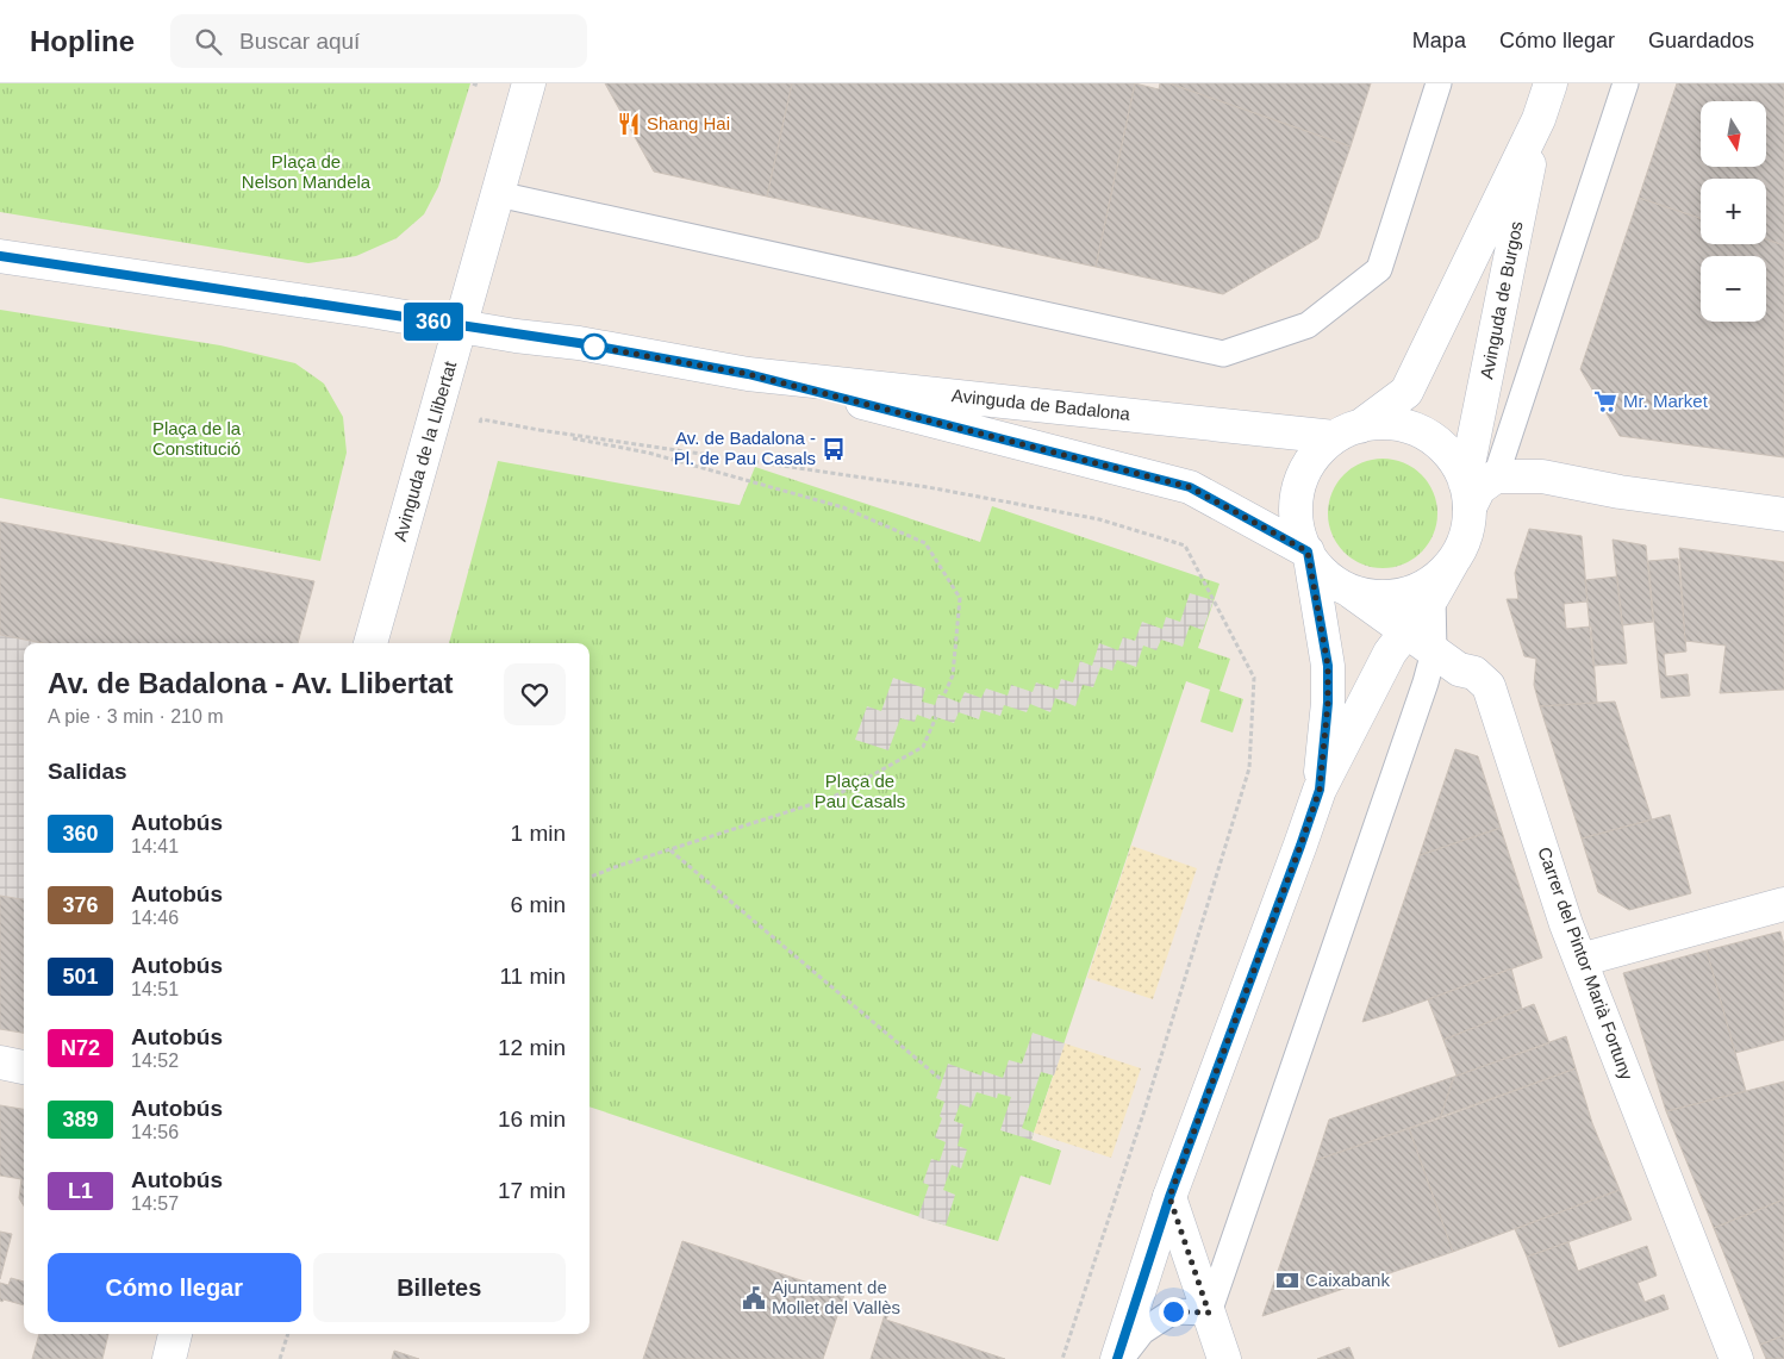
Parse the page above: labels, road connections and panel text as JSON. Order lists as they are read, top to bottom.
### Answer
{
  "streets": {
    "street": [
      "Avinguda de Burgos",
      "Avinguda de Badalona",
      "Avinguda de la Llibertat",
      "Carrer del Pintor Marià Fortuny"
    ]
  },
  "crossings": [
    ["Avinguda de Burgos", "Avinguda de Badalona"],
    ["Avinguda de Burgos", "Carrer del Pintor Marià Fortuny"],
    ["Avinguda de Badalona", "Avinguda de la Llibertat"],
    ["Avinguda de Badalona", "Carrer del Pintor Marià Fortuny"]
  ],
  "parks": ["Plaça de Nelson Mandela", "Plaça de la Constitució", "Plaça de Pau Casals"],
  "places": {
    "restaurant": ["Shang Hai"],
    "supermarket": ["Mr. Market"],
    "bus stop": ["Av. de Badalona - Pl. de Pau Casals"],
    "bank": ["Caixabank"],
    "public building": ["Ajuntament de Mollet del Vallès"]
  },
  "lines": ["bus line 360"],
  "north": "bottom",
  "page": {
    "header": "Hopline",
    "search": "Buscar aquí",
    "nav": ["Mapa", "Cómo llegar", "Guardados"],
    "on_map": "360",
    "map_buttons": ["+", "−"],
    "heading": [
      ["Av. de Badalona - Av. Llibertat", "A pie · 3 min · 210 m"],
      "Salidas"
    ],
    "list": [
      {
        "mark": "360",
        "name": "Autobús",
        "note": "14:41",
        "value": "1 min"
      },
      {
        "mark": "376",
        "name": "Autobús",
        "note": "14:46",
        "value": "6 min"
      },
      {
        "mark": "501",
        "name": "Autobús",
        "note": "14:51",
        "value": "11 min"
      },
      {
        "mark": "N72",
        "name": "Autobús",
        "note": "14:52",
        "value": "12 min"
      },
      {
        "mark": "389",
        "name": "Autobús",
        "note": "14:56",
        "value": "16 min"
      },
      {
        "mark": "L1",
        "name": "Autobús",
        "note": "14:57",
        "value": "17 min"
      }
    ],
    "buttons": ["Cómo llegar", "Billetes"]
  }
}
